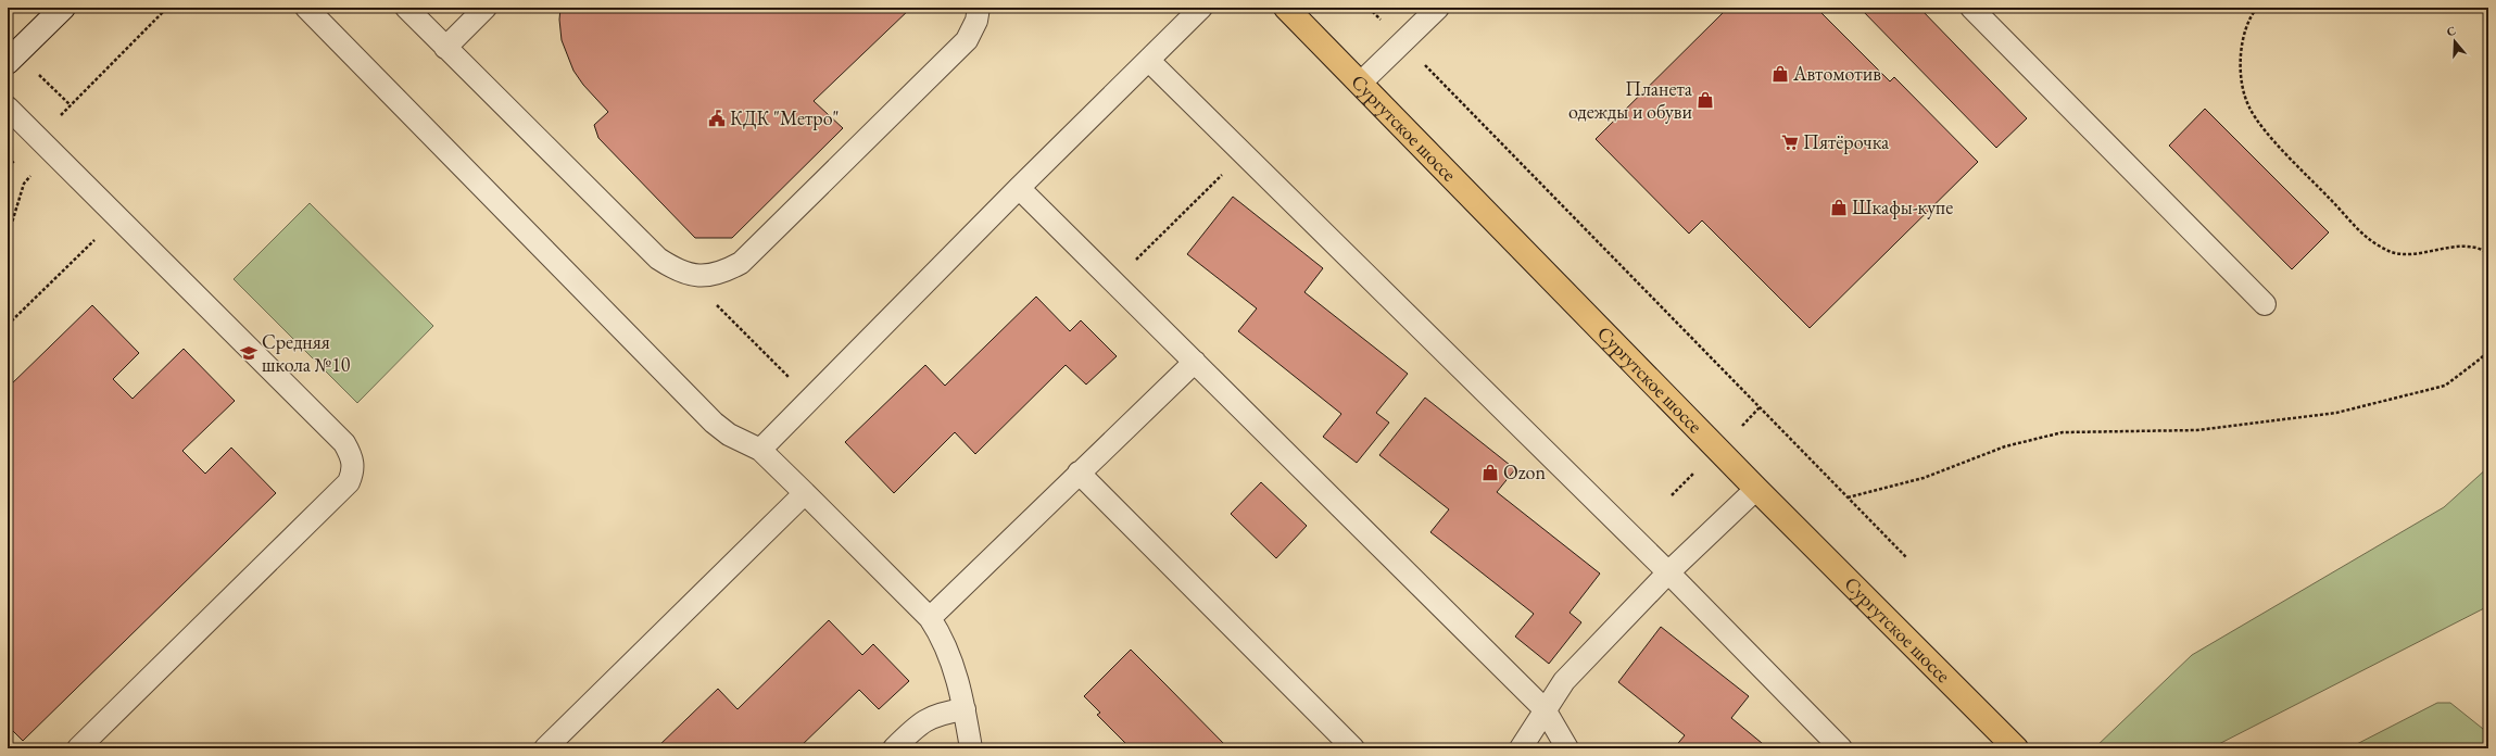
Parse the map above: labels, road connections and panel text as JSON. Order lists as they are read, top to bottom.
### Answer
{
  "streets": {
    "main road": ["Сургутское шоссе"]
  },
  "places": {
    "shop": [
      "Автомотив",
      "Планета одежды и обуви",
      "Шкафы-купе",
      "Ozon"
    ],
    "public building": ["КДК \"Метро\""],
    "supermarket": ["Пятёрочка"],
    "school or university": ["Средняя школа №10"]
  },
  "north": "top"
}
